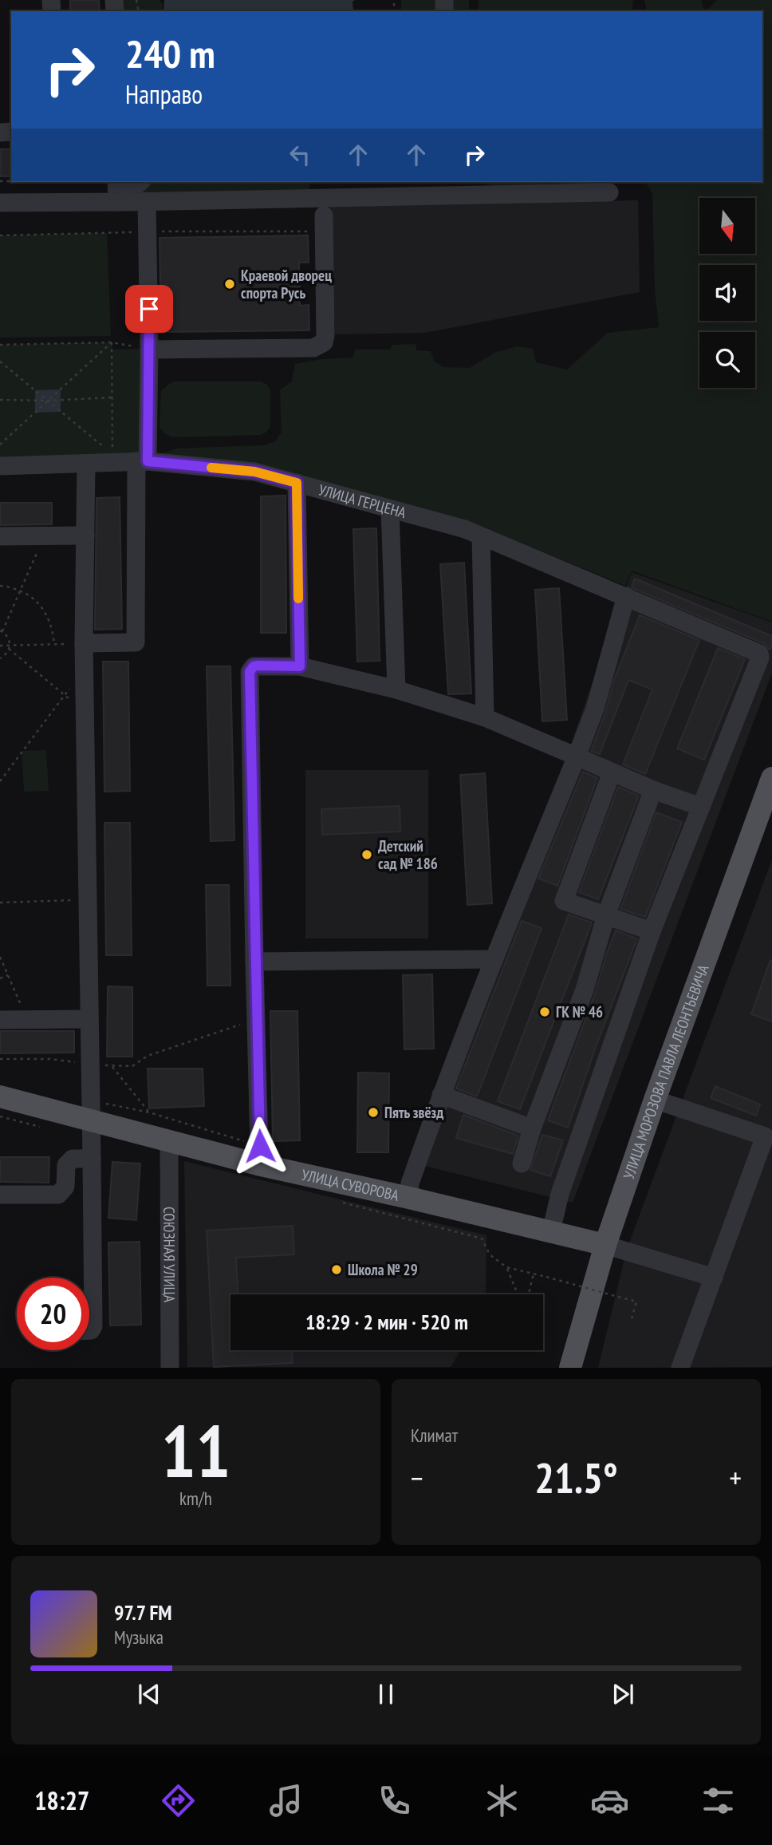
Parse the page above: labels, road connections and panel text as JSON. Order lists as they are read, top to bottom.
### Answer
{
  "streets": {
    "main road": ["УЛИЦА МОРОЗОВА ПАВЛА ЛЕОНТЬЕВИЧА", "УЛИЦА СУВОРОВА"],
    "street": ["УЛИЦА ГЕРЦЕНА", "СОЮЗНАЯ УЛИЦА"]
  },
  "crossings": [
    ["УЛИЦА МОРОЗОВА ПАВЛА ЛЕОНТЬЕВИЧА", "УЛИЦА СУВОРОВА"],
    ["УЛИЦА СУВОРОВА", "СОЮЗНАЯ УЛИЦА"]
  ],
  "places": [
    "Краевой дворец спорта Русь",
    "Детский сад № 186",
    "ГК № 46",
    "Пять звёзд",
    "Школа № 29"
  ],
  "north": "bottom",
  "page": {
    "turn": ["240 m", "Направо"],
    "limit": "20",
    "trip": "18:29 · 2 мин · 520 m",
    "tile": [
      ["11", "km/h"],
      "Климат"
    ],
    "heat": ["−", "21.5°", "+"],
    "song": ["97.7 FM", "Музыка"],
    "tabs": "18:27"
  }
}
